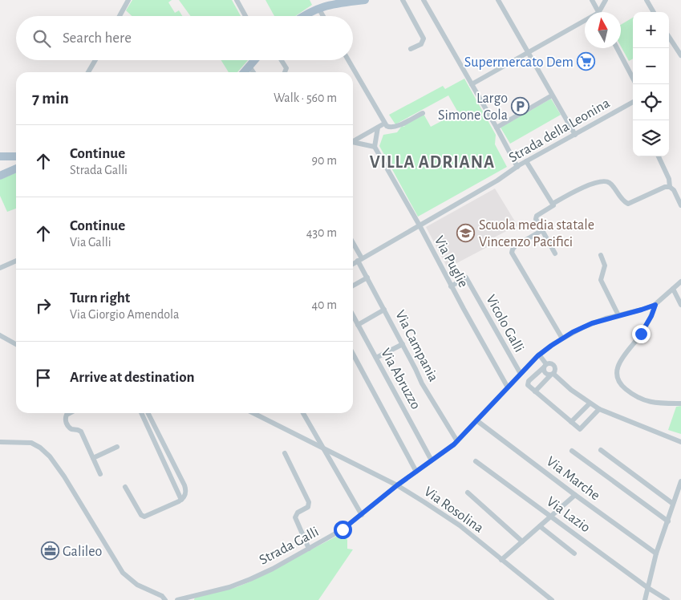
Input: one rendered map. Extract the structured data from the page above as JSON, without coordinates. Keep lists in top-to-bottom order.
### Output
{
  "streets": {
    "street": [
      "Strada della Leonina",
      "Via Puglie",
      "Vicolo Galli",
      "Via Campania",
      "Via Abruzzo",
      "Via Marche",
      "Via Rosolina",
      "Via Lazio",
      "Strada Galli"
    ]
  },
  "crossings": [
    ["Strada della Leonina", "Via Puglie"],
    ["Strada della Leonina", "Via Campania"],
    ["Via Puglie", "Vicolo Galli"],
    ["Via Puglie", "Strada Galli"],
    ["Vicolo Galli", "Strada Galli"],
    ["Via Campania", "Strada Galli"],
    ["Via Abruzzo", "Strada Galli"],
    ["Via Marche", "Strada Galli"],
    ["Via Rosolina", "Strada Galli"]
  ],
  "districts": ["VILLA ADRIANA"],
  "places": {
    "supermarket": ["Supermercato Dem"],
    "parking": ["Largo Simone Cola"],
    "school or university": ["Scuola media statale Vincenzo Pacifici"],
    "office": ["Galileo"]
  },
  "north": "top",
  "page": {
    "map_buttons": ["+", "−"],
    "search": "Search here",
    "heading": ["7 min", "Walk · 560 m"],
    "list": [
      ["Continue", "Strada Galli", "90 m"],
      ["Continue", "Via Galli", "430 m"],
      ["Turn right", "Via Giorgio Amendola", "40 m"],
      "Arrive at destination"
    ]
  }
}
